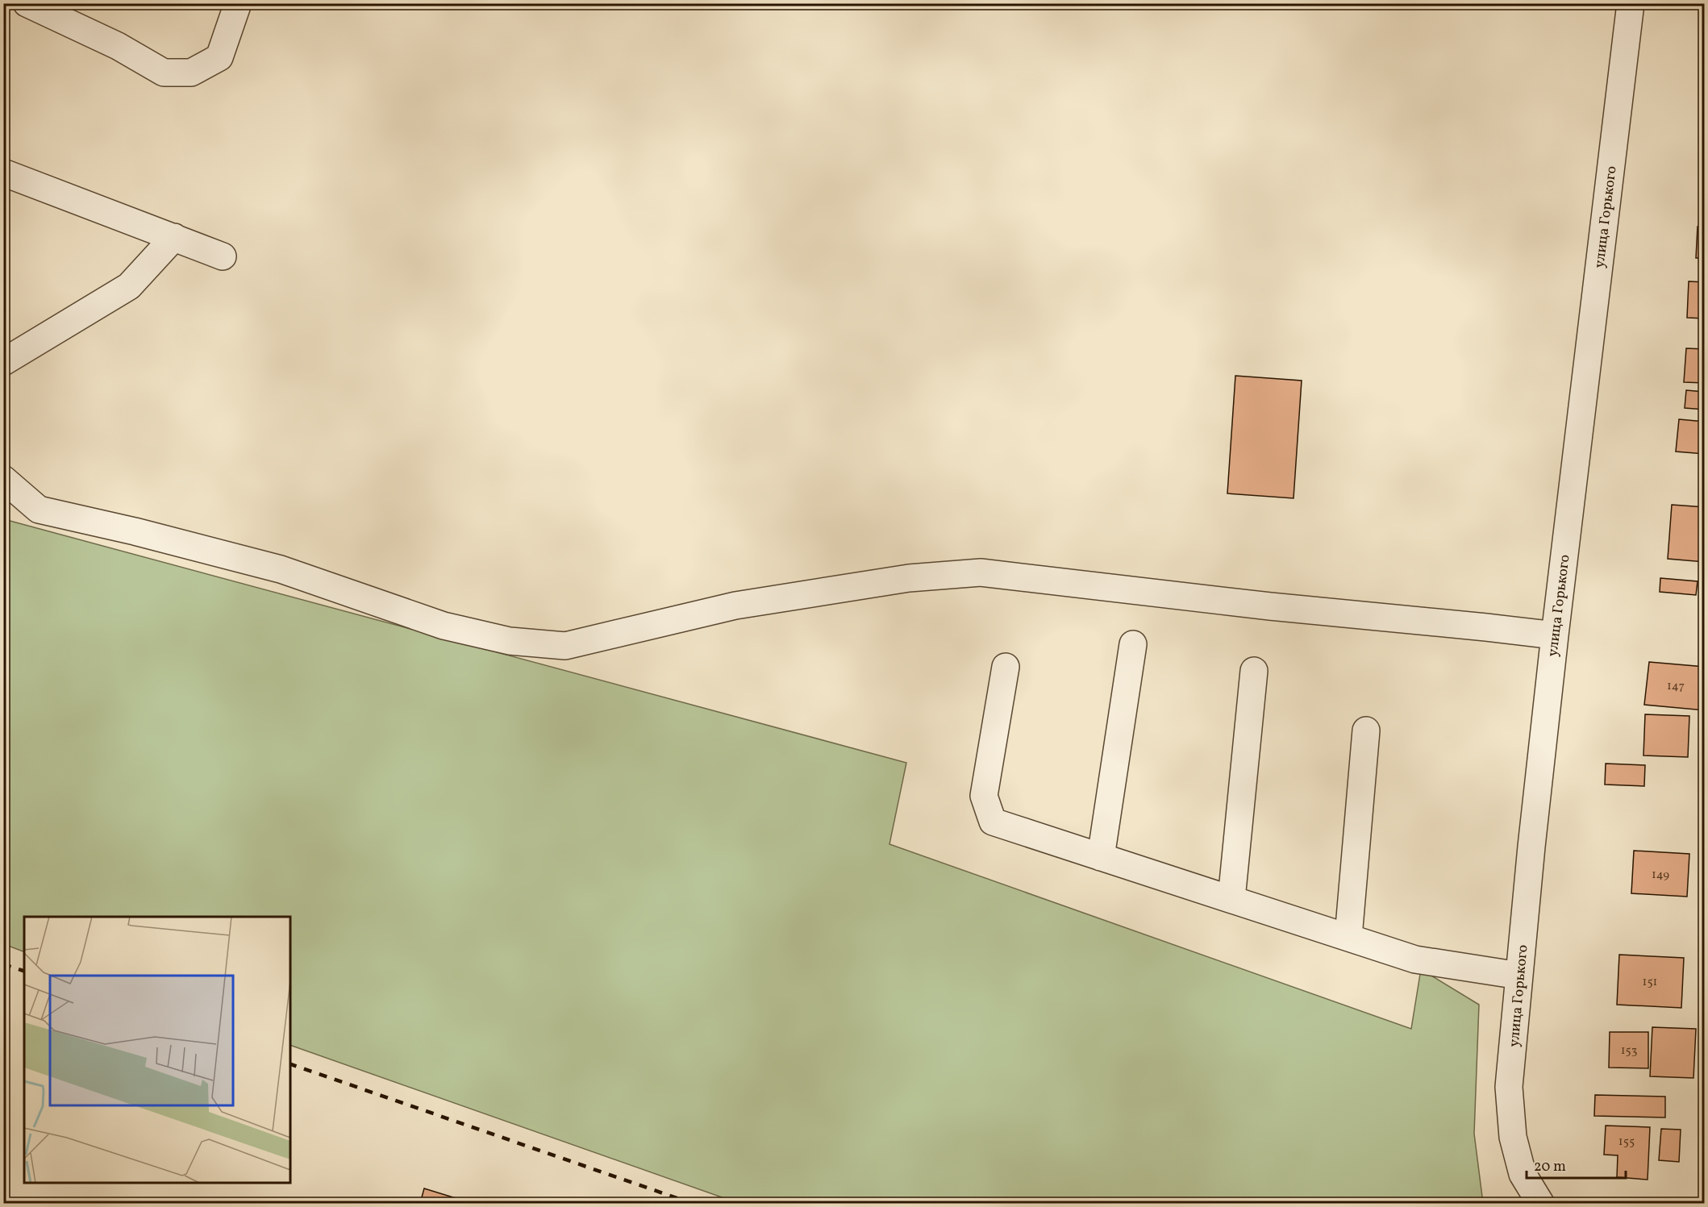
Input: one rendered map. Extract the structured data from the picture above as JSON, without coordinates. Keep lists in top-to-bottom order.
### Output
{
  "streets": {
    "street": ["улица Горького"]
  },
  "house_numbers": [
    "147",
    "149",
    "151",
    "153",
    "155"
  ],
  "scale_bar": "20 m"
}
